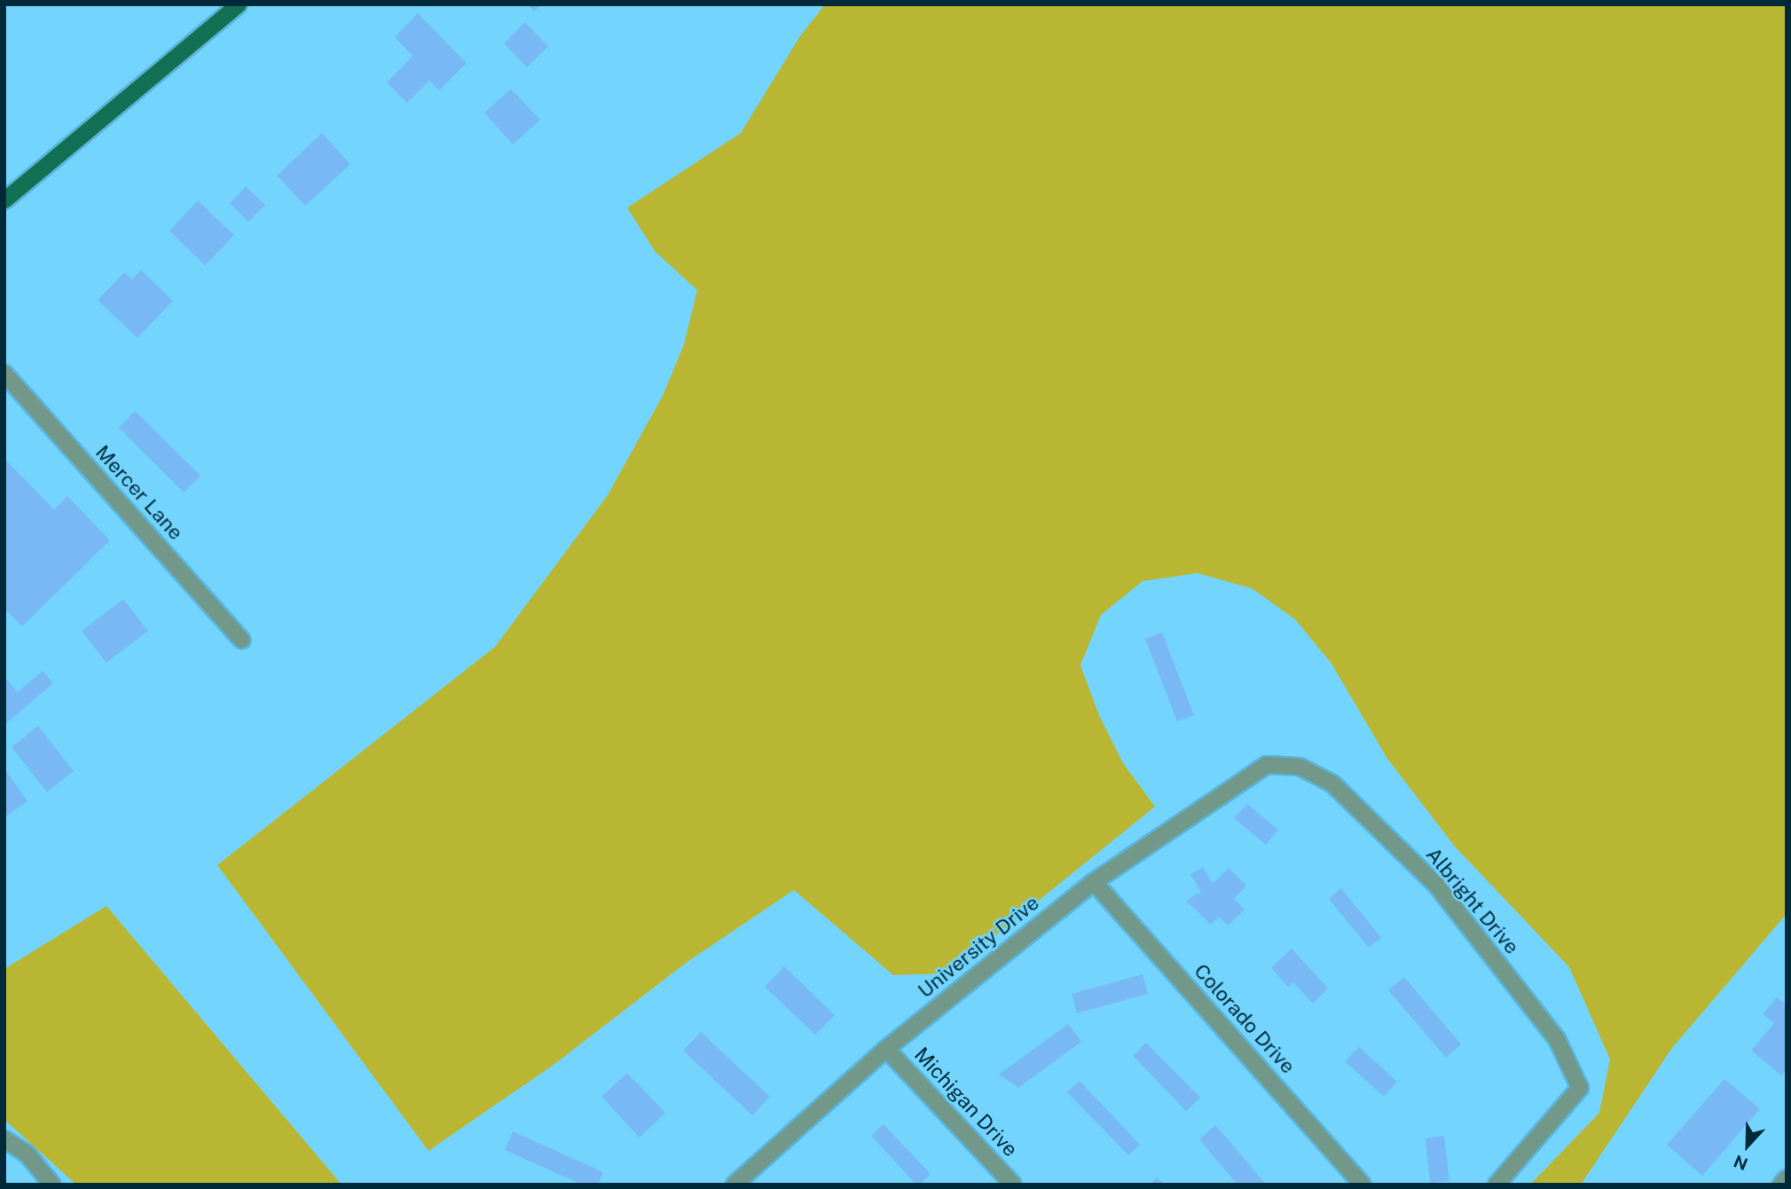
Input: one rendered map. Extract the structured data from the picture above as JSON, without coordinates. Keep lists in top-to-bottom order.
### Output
{
  "streets": {
    "street": [
      "Mercer Lane",
      "Albright Drive",
      "University Drive",
      "Colorado Drive",
      "Michigan Drive"
    ]
  },
  "crossings": [
    ["Albright Drive", "University Drive"],
    ["University Drive", "Colorado Drive"],
    ["University Drive", "Michigan Drive"]
  ],
  "north": "bottom"
}
